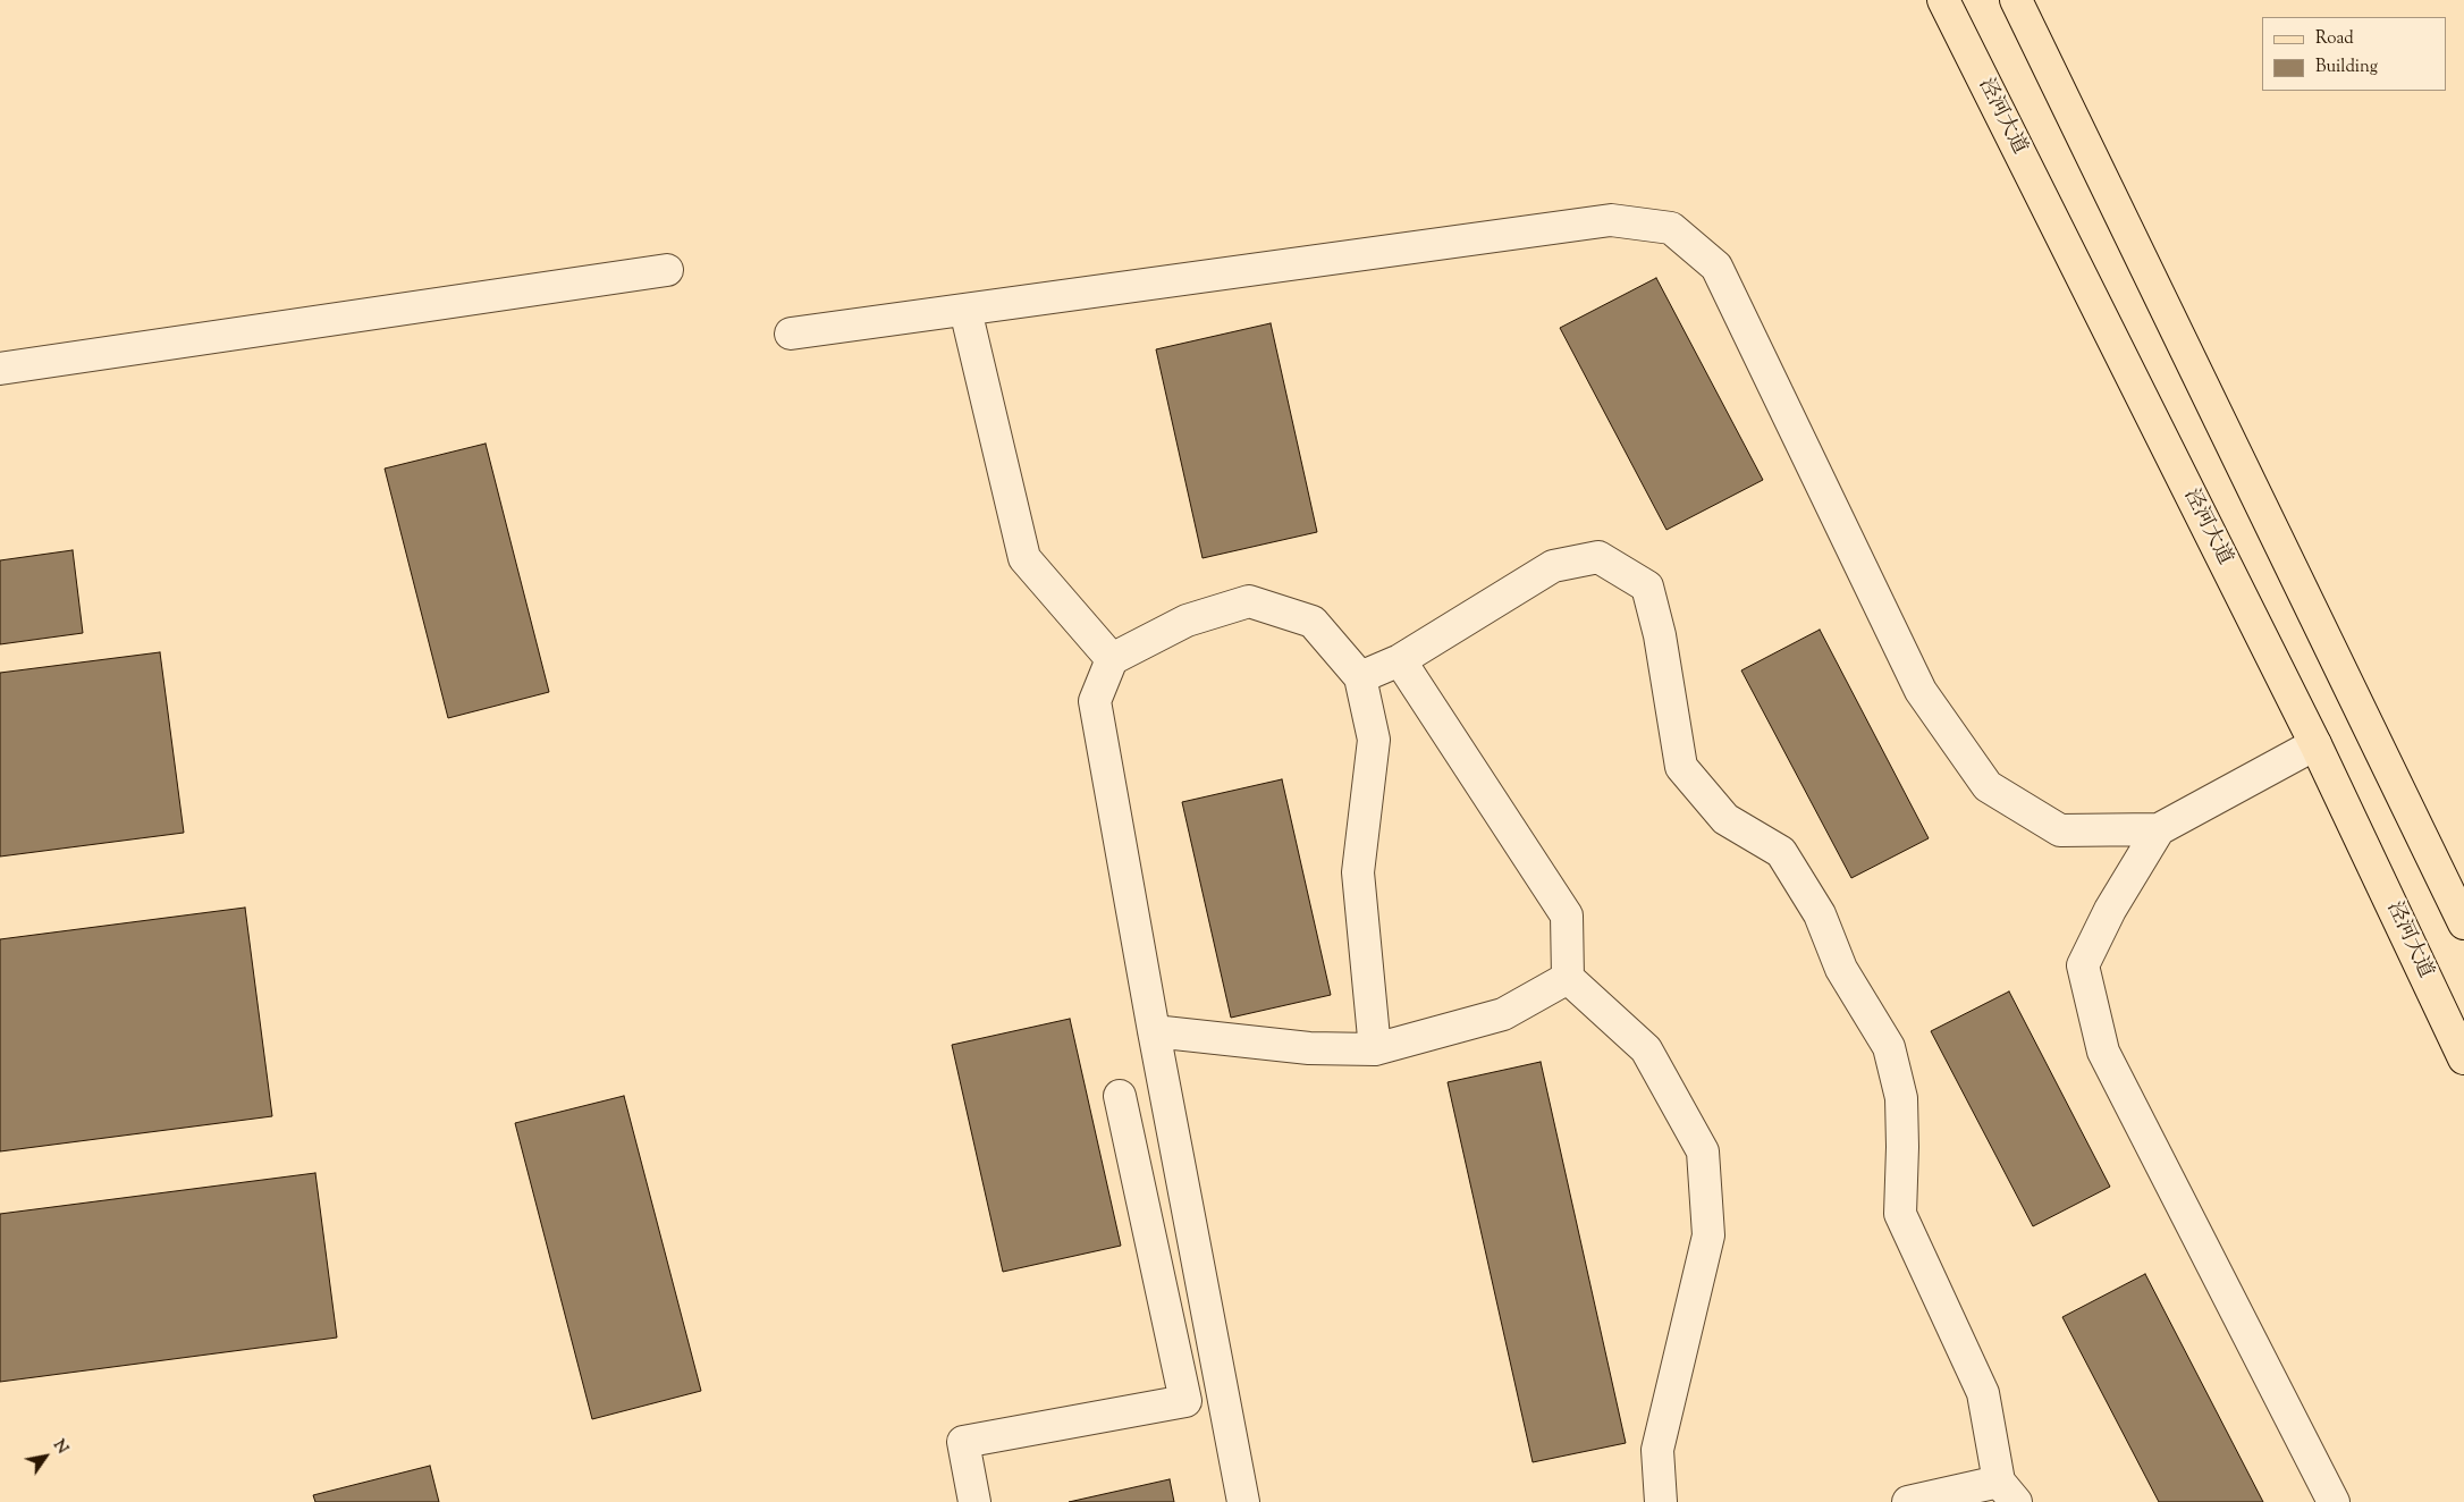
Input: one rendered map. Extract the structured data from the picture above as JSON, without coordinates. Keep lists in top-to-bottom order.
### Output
{
  "streets": {
    "main road": ["泾河大道"]
  },
  "legend": ["Road", "Building"],
  "north": "top right"
}
